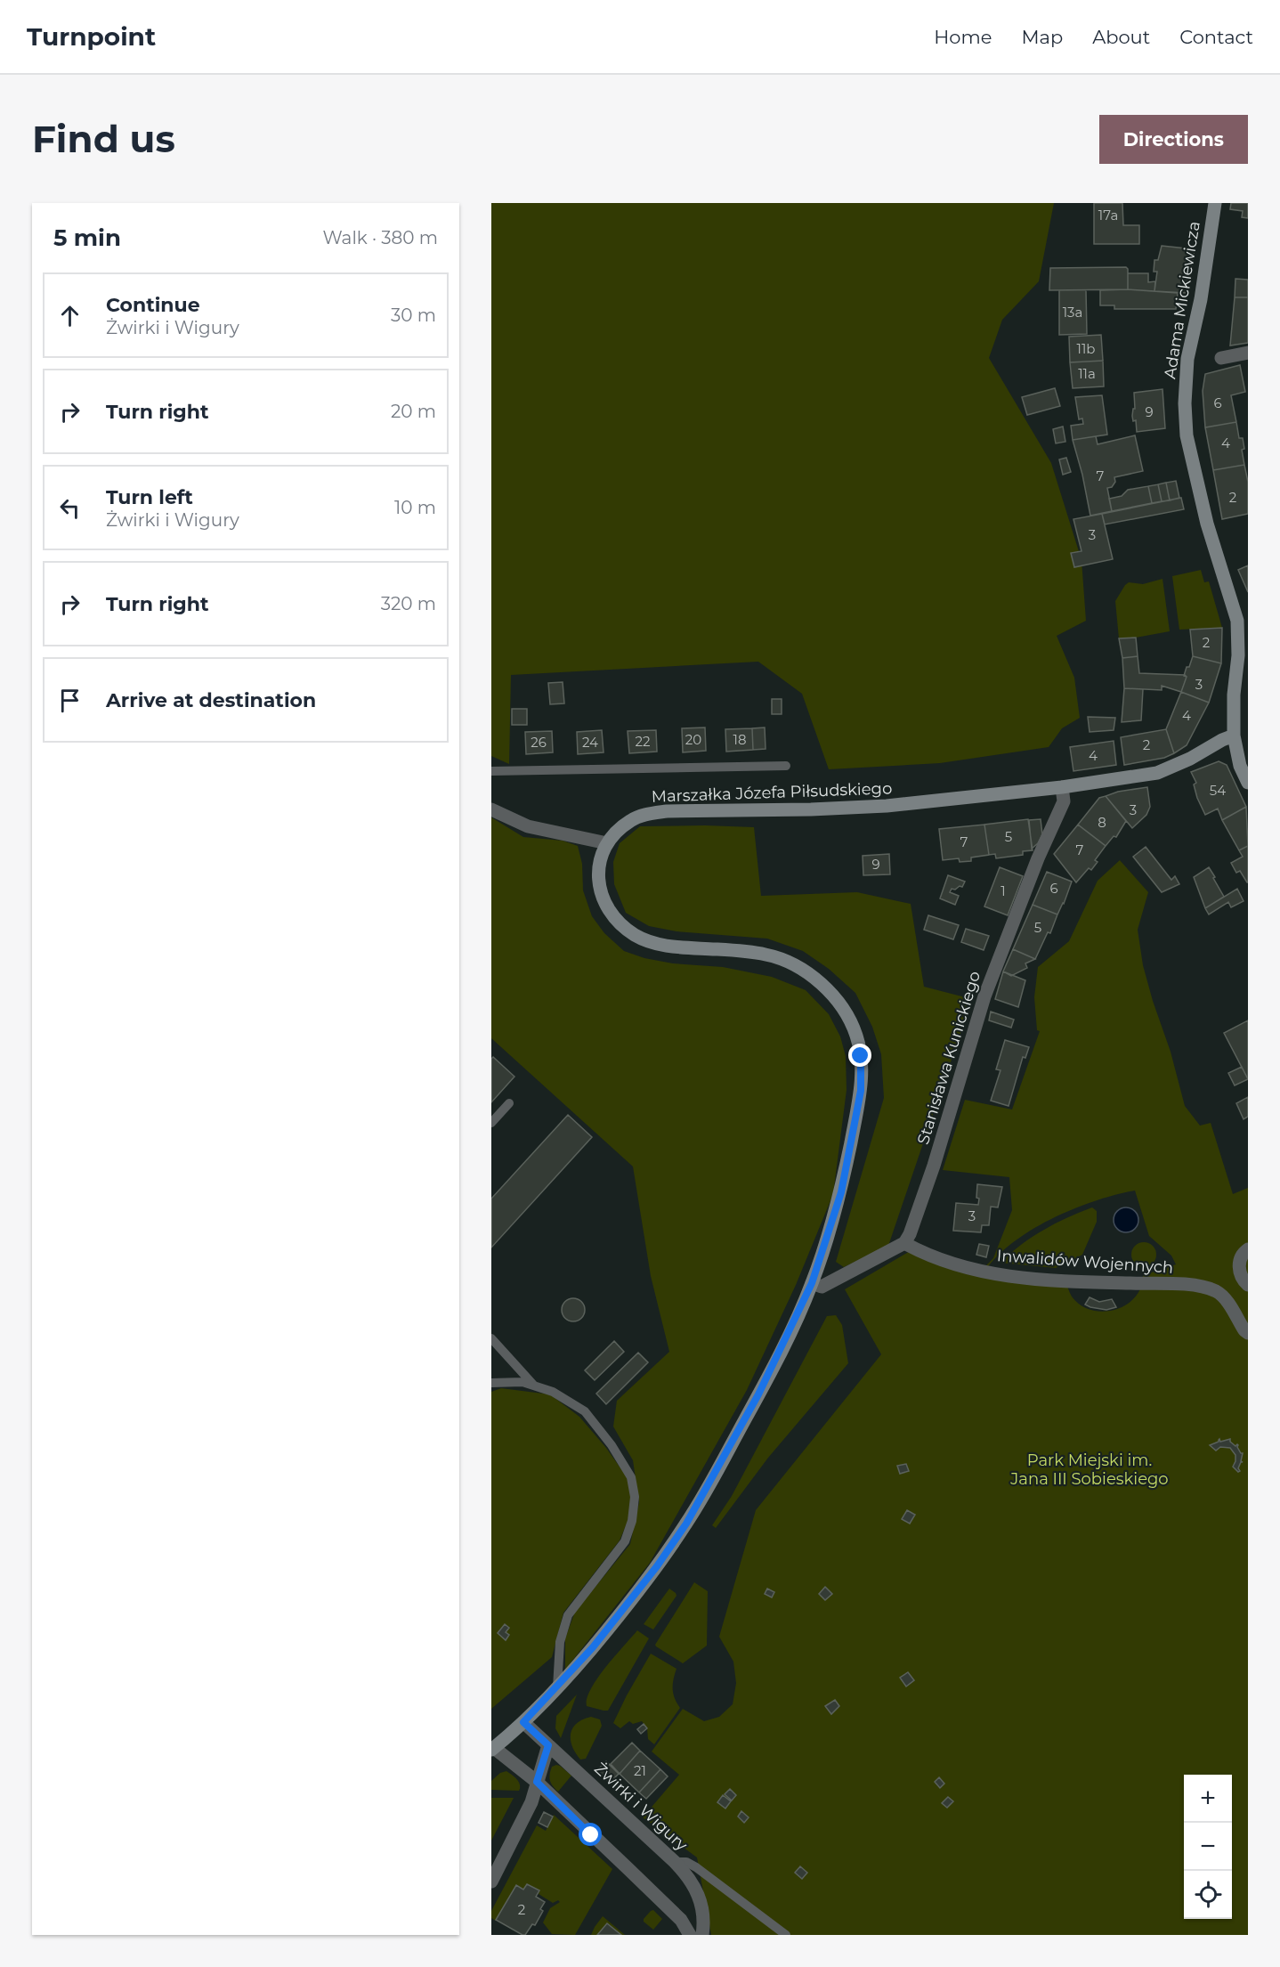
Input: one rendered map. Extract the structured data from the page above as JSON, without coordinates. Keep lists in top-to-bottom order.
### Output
{
  "streets": {
    "street": [
      "Adama Mickiewicza",
      "Marszałka Józefa Piłsudskiego",
      "Stanisława Kunickiego",
      "Inwalidów Wojennych",
      "Żwirki i Wigury"
    ]
  },
  "crossings": [
    ["Adama Mickiewicza", "Marszałka Józefa Piłsudskiego"],
    ["Marszałka Józefa Piłsudskiego", "Stanisława Kunickiego"],
    ["Marszałka Józefa Piłsudskiego", "Żwirki i Wigury"],
    ["Stanisława Kunickiego", "Inwalidów Wojennych"]
  ],
  "parks": ["Park Miejski im. Jana III Sobieskiego"],
  "house_numbers": [
    "17a",
    "13a",
    "11b",
    "11a",
    "6",
    "9",
    "4",
    "7",
    "2",
    "3",
    "2",
    "3",
    "4",
    "20",
    "18",
    "22",
    "26",
    "24",
    "2",
    "4",
    "54",
    "3",
    "8",
    "5",
    "7",
    "7",
    "9",
    "6",
    "1",
    "5",
    "3",
    "21",
    "2"
  ],
  "page": {
    "header": "Turnpoint",
    "nav": [
      "Home",
      "Map",
      "About",
      "Contact"
    ],
    "buttons": "Directions",
    "title": "Find us",
    "heading": ["5 min", "Walk · 380 m"],
    "list": [
      ["Continue", "Żwirki i Wigury", "30 m"],
      ["Turn right", "20 m"],
      ["Turn left", "Żwirki i Wigury", "10 m"],
      ["Turn right", "320 m"],
      "Arrive at destination"
    ],
    "map_buttons": ["+", "−"]
  }
}
